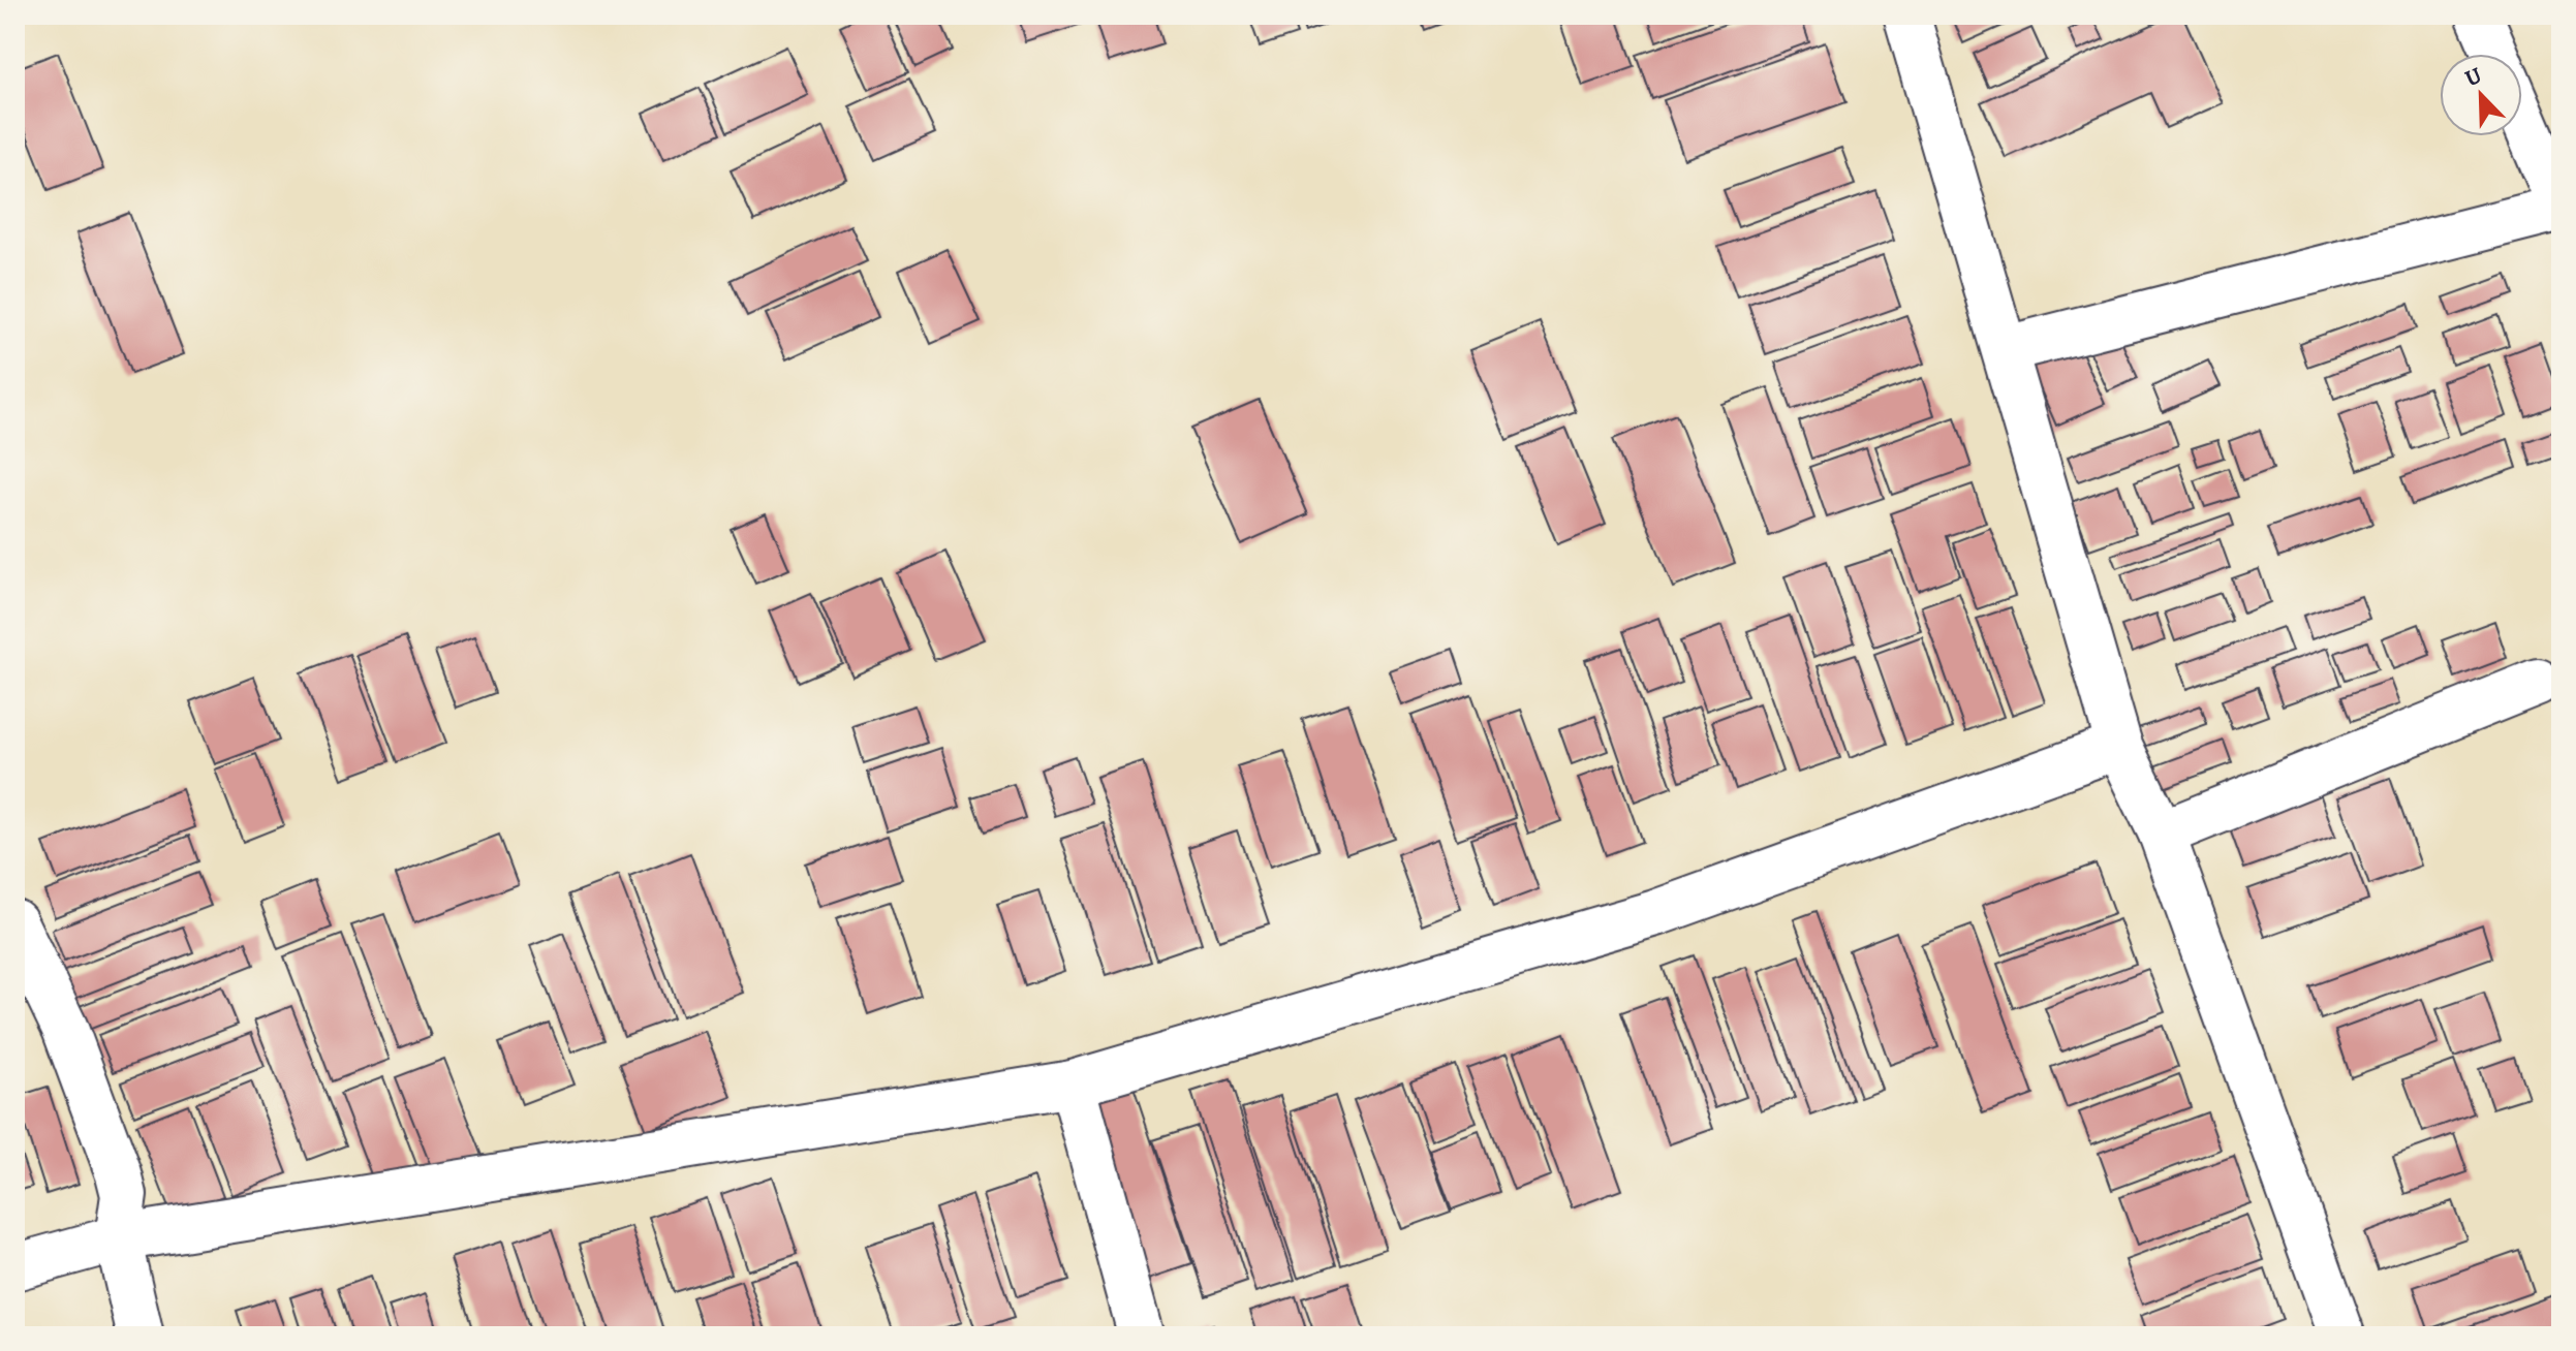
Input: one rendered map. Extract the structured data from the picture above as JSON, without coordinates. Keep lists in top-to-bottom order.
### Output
{
  "north": "top left"
}
